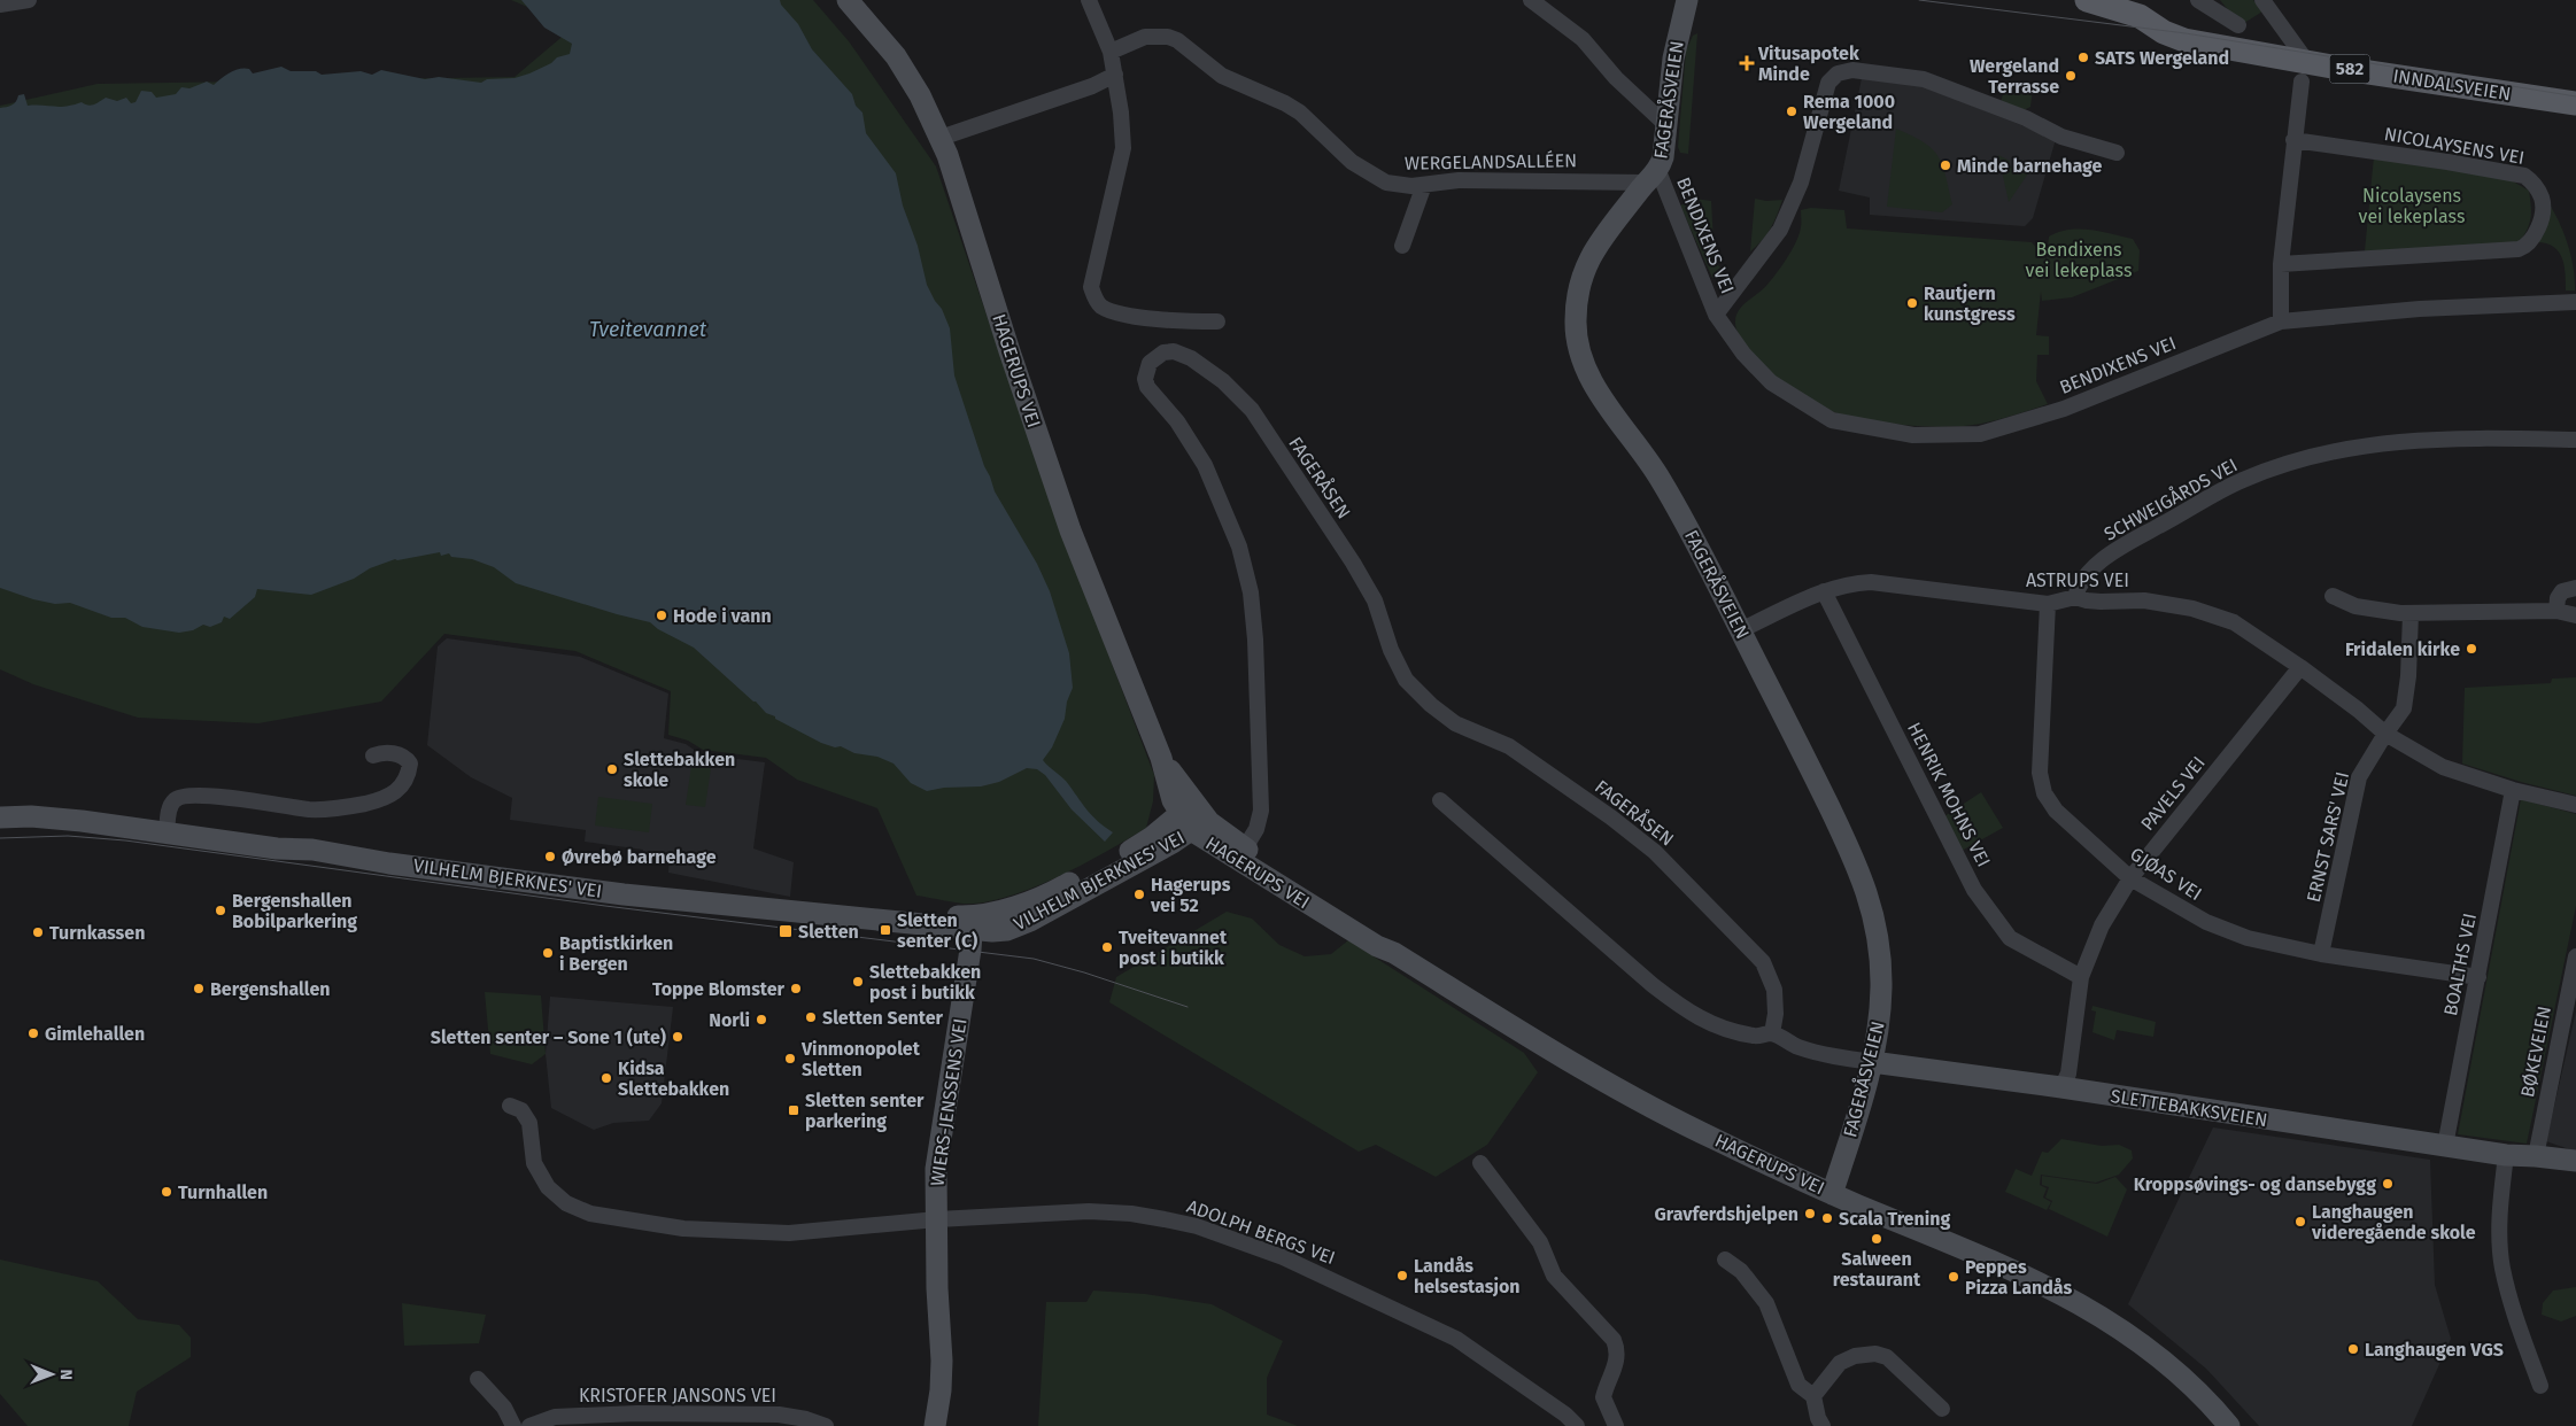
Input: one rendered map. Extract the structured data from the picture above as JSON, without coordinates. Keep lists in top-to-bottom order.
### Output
{
  "streets": {
    "main road": [
      "582",
      "INNDALSVEIEN",
      "FAGERÅSVEIEN",
      "HAGERUPS VEI",
      "VILHELM BJERKNES' VEI",
      "WIERS-JENSSENS VEI",
      "SLETTEBAKKSVEIEN"
    ],
    "street": [
      "NICOLAYSENS VEI",
      "WERGELANDSALLÉEN",
      "BENDIXENS VEI",
      "FAGERÅSEN",
      "SCHWEIGÅRDS VEI",
      "ASTRUPS VEI",
      "PAVELS VEI",
      "HENRIK MOHNS VEI",
      "ERNST SARS' VEI",
      "GJØAS VEI",
      "BOALTHS VEI",
      "BØKEVEIEN",
      "ADOLPH BERGS VEI",
      "KRISTOFER JANSONS VEI"
    ]
  },
  "crossings": [
    ["FAGERÅSVEIEN", "WERGELANDSALLÉEN"],
    ["FAGERÅSVEIEN", "BENDIXENS VEI"],
    ["FAGERÅSVEIEN", "HAGERUPS VEI"],
    ["FAGERÅSVEIEN", "ASTRUPS VEI"],
    ["FAGERÅSVEIEN", "SLETTEBAKKSVEIEN"],
    ["WERGELANDSALLÉEN", "BENDIXENS VEI"],
    ["HAGERUPS VEI", "FAGERÅSEN"],
    ["HAGERUPS VEI", "VILHELM BJERKNES' VEI"],
    ["SCHWEIGÅRDS VEI", "ASTRUPS VEI"],
    ["ASTRUPS VEI", "PAVELS VEI"],
    ["ASTRUPS VEI", "HENRIK MOHNS VEI"],
    ["ASTRUPS VEI", "ERNST SARS' VEI"],
    ["ASTRUPS VEI", "GJØAS VEI"],
    ["ASTRUPS VEI", "BOALTHS VEI"],
    ["PAVELS VEI", "HENRIK MOHNS VEI"],
    ["PAVELS VEI", "GJØAS VEI"],
    ["PAVELS VEI", "SLETTEBAKKSVEIEN"],
    ["ERNST SARS' VEI", "GJØAS VEI"],
    ["GJØAS VEI", "BOALTHS VEI"],
    ["VILHELM BJERKNES' VEI", "WIERS-JENSSENS VEI"],
    ["BOALTHS VEI", "SLETTEBAKKSVEIEN"],
    ["BØKEVEIEN", "SLETTEBAKKSVEIEN"],
    ["WIERS-JENSSENS VEI", "ADOLPH BERGS VEI"]
  ],
  "water": ["Tveitevannet"],
  "parks": ["Nicolaysens vei lekeplass", "Bendixens vei lekeplass"],
  "places": {
    "other": [
      "SATS Wergeland",
      "Wergeland Terrasse",
      "Rema 1000 Wergeland",
      "Minde barnehage",
      "Rautjern kunstgress",
      "Hode i vann",
      "Fridalen kirke",
      "Slettebakken skole",
      "Øvrebø barnehage",
      "Hagerups vei 52",
      "Bergenshallen Bobilparkering",
      "Turnkassen",
      "Tveitevannet post i butikk",
      "Baptistkirken i Bergen",
      "Slettebakken post i butikk",
      "Bergenshallen",
      "Toppe Blomster",
      "Sletten Senter",
      "Norli",
      "Gimlehallen",
      "Sletten senter – Sone 1 (ute)",
      "Vinmonopolet Sletten",
      "Kidsa Slettebakken",
      "Kroppsøvings- og dansebygg",
      "Turnhallen",
      "Gravferdshjelpen",
      "Scala Trening",
      "Langhaugen videregående skole",
      "Salween restaurant",
      "Landås helsestasjon",
      "Peppes Pizza Landås",
      "Langhaugen VGS"
    ],
    "health": ["Vitusapotek Minde"],
    "transit": ["Sletten senter (C)", "Sletten", "Sletten senter parkering"]
  },
  "north": "right"
}
